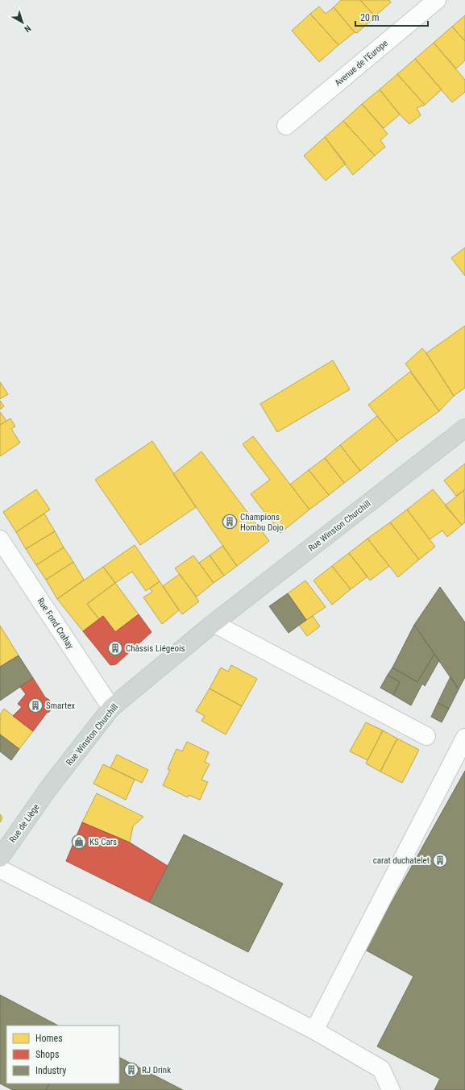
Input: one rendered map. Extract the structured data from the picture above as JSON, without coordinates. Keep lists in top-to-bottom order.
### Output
{
  "streets": {
    "main road": ["Rue Winston Churchill", "Rue de Liège"],
    "street": ["Avenue de l'Europe", "Rue Fond Crahay"]
  },
  "crossings": [
    ["Rue Winston Churchill", "Rue Fond Crahay"],
    ["Rue Winston Churchill", "Rue de Liège"]
  ],
  "places": {
    "building": [
      "Champions Hombu Dojo",
      "Châssis Liégeois",
      "Smartex",
      "carat duchatelet",
      "RJ Drink"
    ],
    "shop": ["KS Cars"]
  },
  "legend": ["Homes", "Shops", "Industry"],
  "scale_bar": "20 m",
  "north": "bottom right"
}
